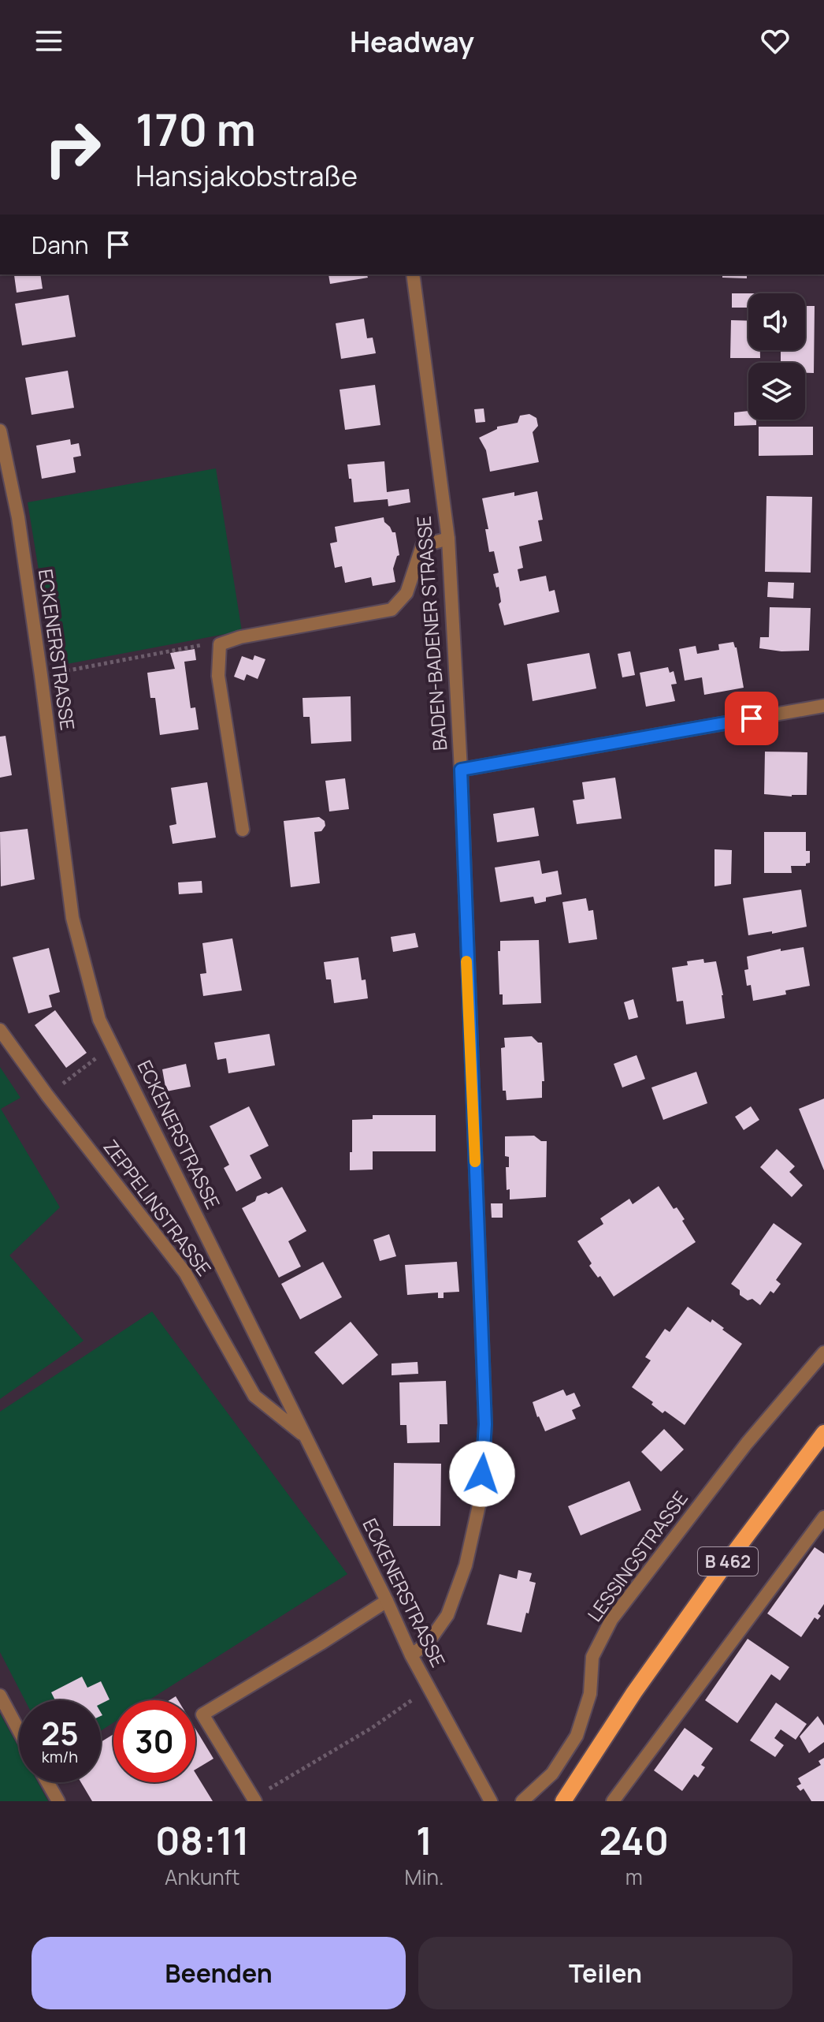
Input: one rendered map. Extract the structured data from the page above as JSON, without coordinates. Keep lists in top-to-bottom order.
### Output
{
  "streets": {
    "main road": ["B 462"],
    "street": [
      "BADEN-BADENER STRASSE",
      "ECKENERSTRASSE",
      "ZEPPELINSTRASSE",
      "LESSINGSTRASSE"
    ]
  },
  "crossings": [
    ["BADEN-BADENER STRASSE", "ECKENERSTRASSE"],
    ["ECKENERSTRASSE", "ZEPPELINSTRASSE"]
  ],
  "page": {
    "header": "Headway",
    "turn": ["170 m", "Hansjakobstraße"],
    "then": "Dann",
    "speed": "25 km/h",
    "limit": "30",
    "eta": [
      "08:11",
      "Ankunft",
      "1",
      "Min.",
      "240",
      "m"
    ],
    "buttons": ["Beenden", "Teilen"]
  }
}
